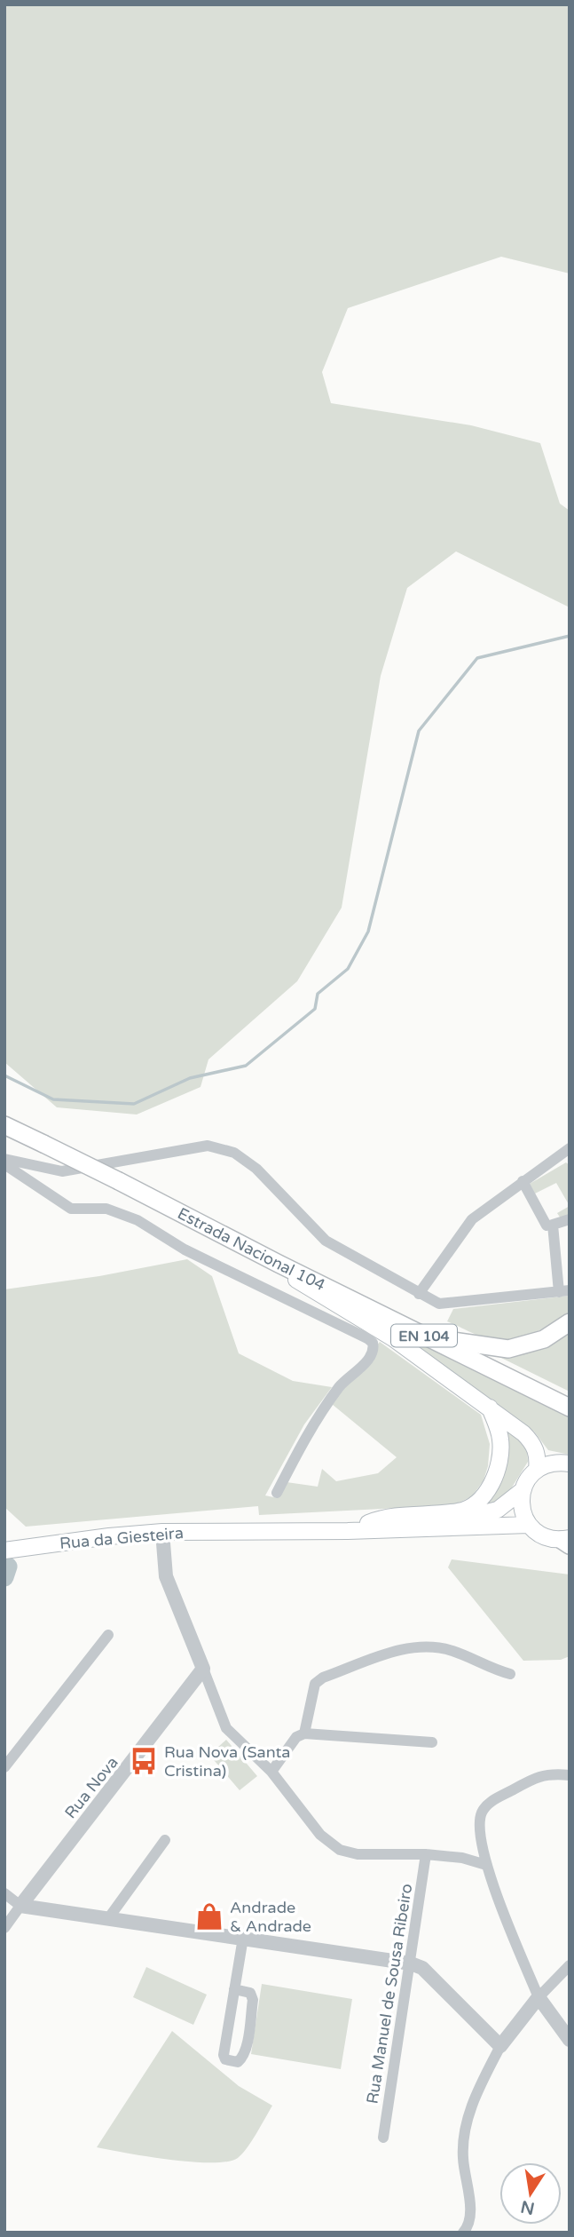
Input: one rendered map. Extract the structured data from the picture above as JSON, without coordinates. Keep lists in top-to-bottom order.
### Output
{
  "streets": {
    "main road": ["Estrada Nacional 104", "EN 104", "Rua da Giesteira"],
    "street": ["Rua Nova", "Rua Manuel de Sousa Ribeiro"]
  },
  "crossings": [
    ["Estrada Nacional 104", "EN 104"]
  ],
  "places": {
    "bus stop": ["Rua Nova (Santa Cristina)"],
    "shop": ["Andrade & Andrade"]
  },
  "north": "bottom"
}
